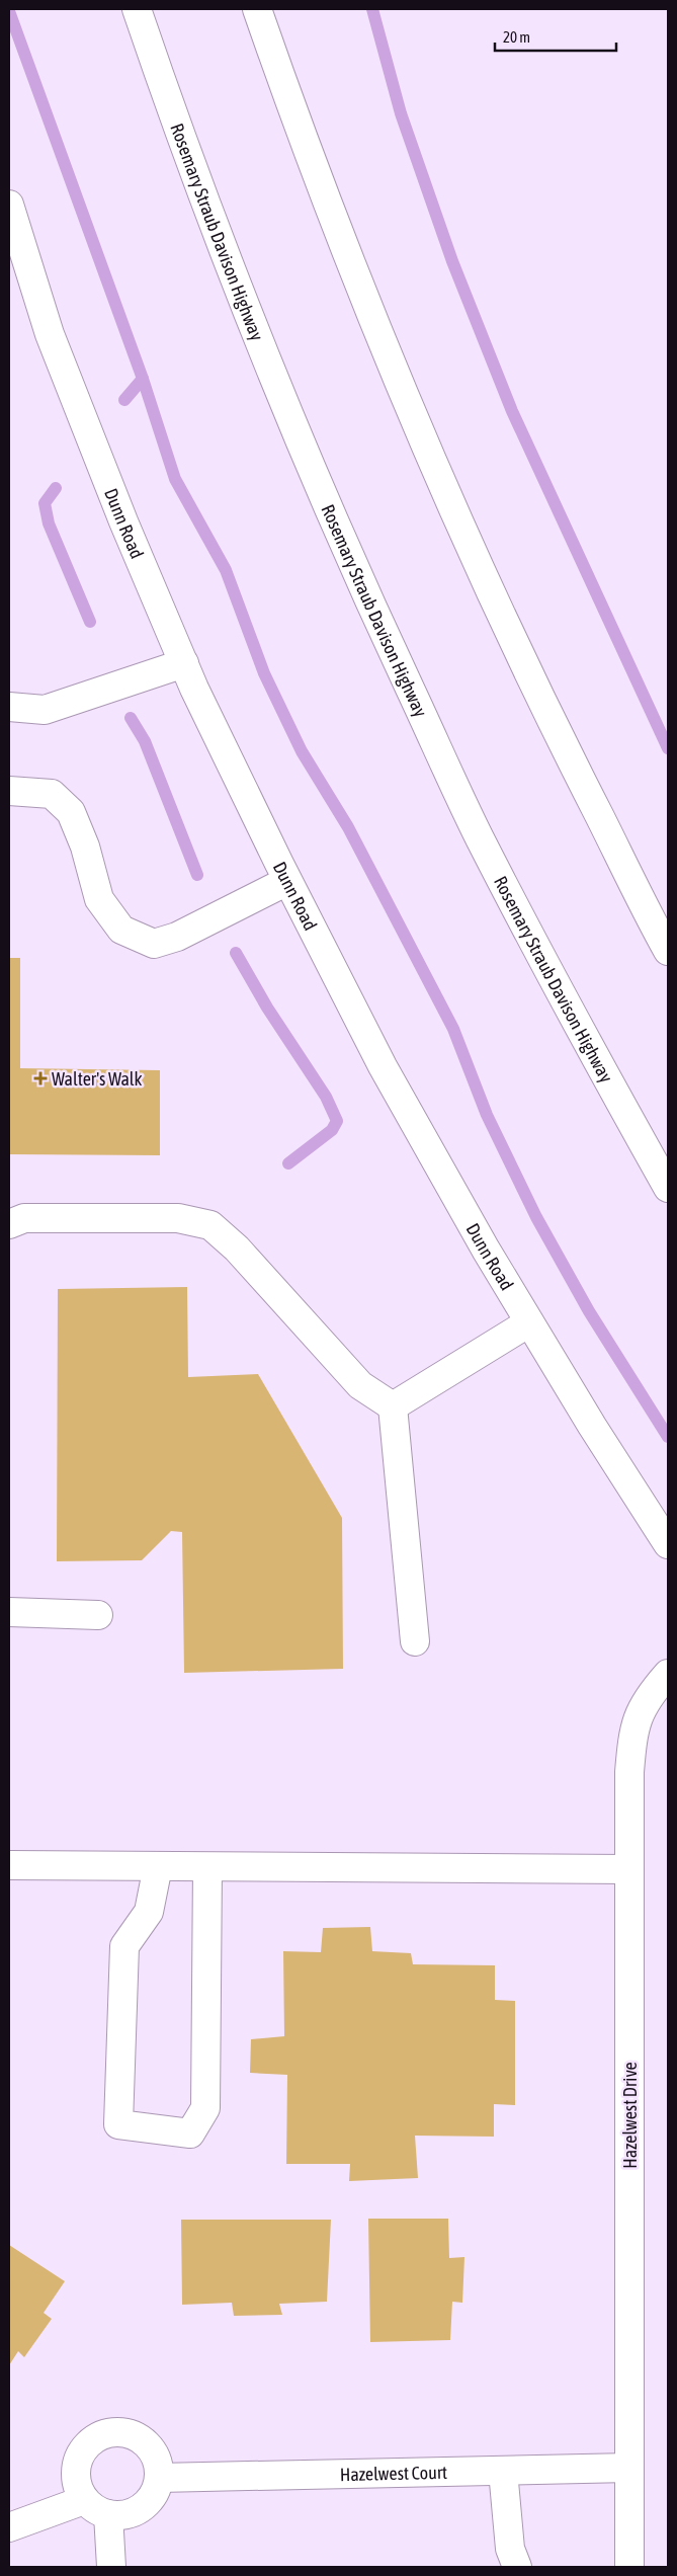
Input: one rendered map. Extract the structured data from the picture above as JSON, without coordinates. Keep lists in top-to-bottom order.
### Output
{
  "streets": {
    "main road": [
      "Rosemary Straub Davison Highway",
      "Dunn Road",
      "Hazelwest Drive",
      "Hazelwest Court"
    ]
  },
  "crossings": [
    ["Hazelwest Drive", "Hazelwest Court"]
  ],
  "places": {
    "health": ["Walter's Walk"]
  },
  "scale_bar": "20 m"
}
